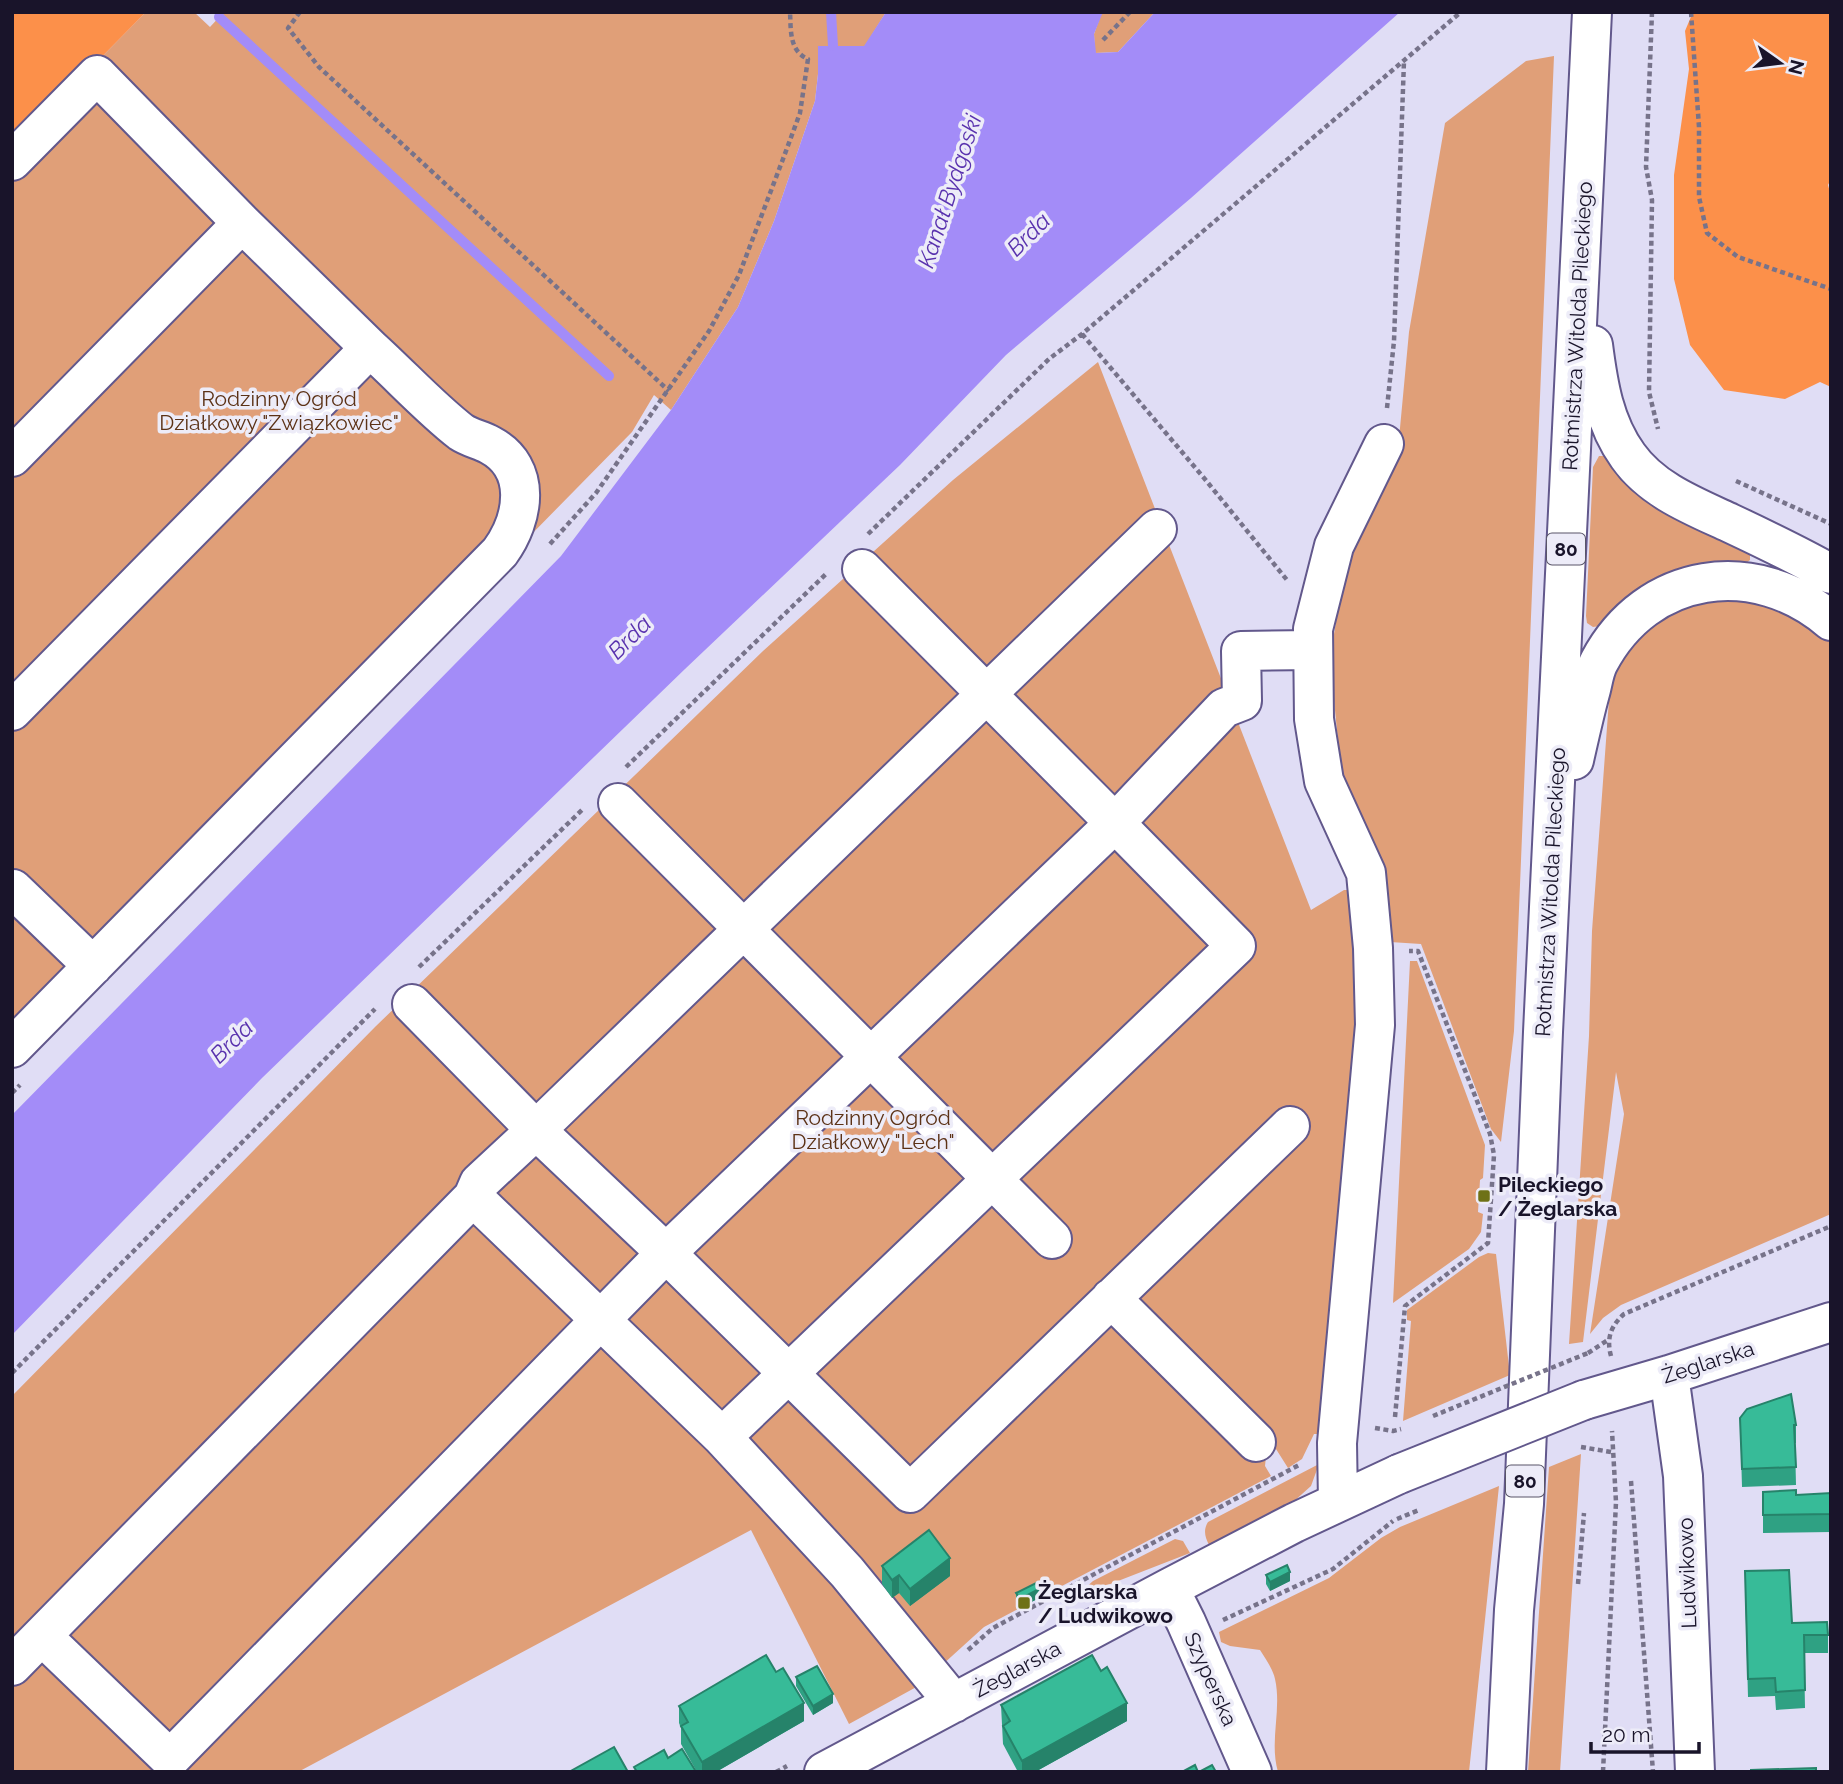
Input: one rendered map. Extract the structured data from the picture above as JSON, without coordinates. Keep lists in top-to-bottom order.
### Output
{
  "streets": {
    "main road": [
      "Rotmistrza Witolda Pileckiego",
      "80",
      "Żeglarska",
      "Ludwikowo",
      "Szyperska"
    ]
  },
  "crossings": [
    ["Żeglarska", "Ludwikowo"],
    ["Żeglarska", "Szyperska"]
  ],
  "water": ["Kanał Bydgoski", "Brda"],
  "parks": ["Rodzinny Ogród Działkowy \"Związkowiec\"", "Rodzinny Ogród Działkowy \"Lech\""],
  "places": {
    "transit": ["Pileckiego / Żeglarska", "Żeglarska / Ludwikowo"]
  },
  "scale_bar": "20 m",
  "north": "right"
}
